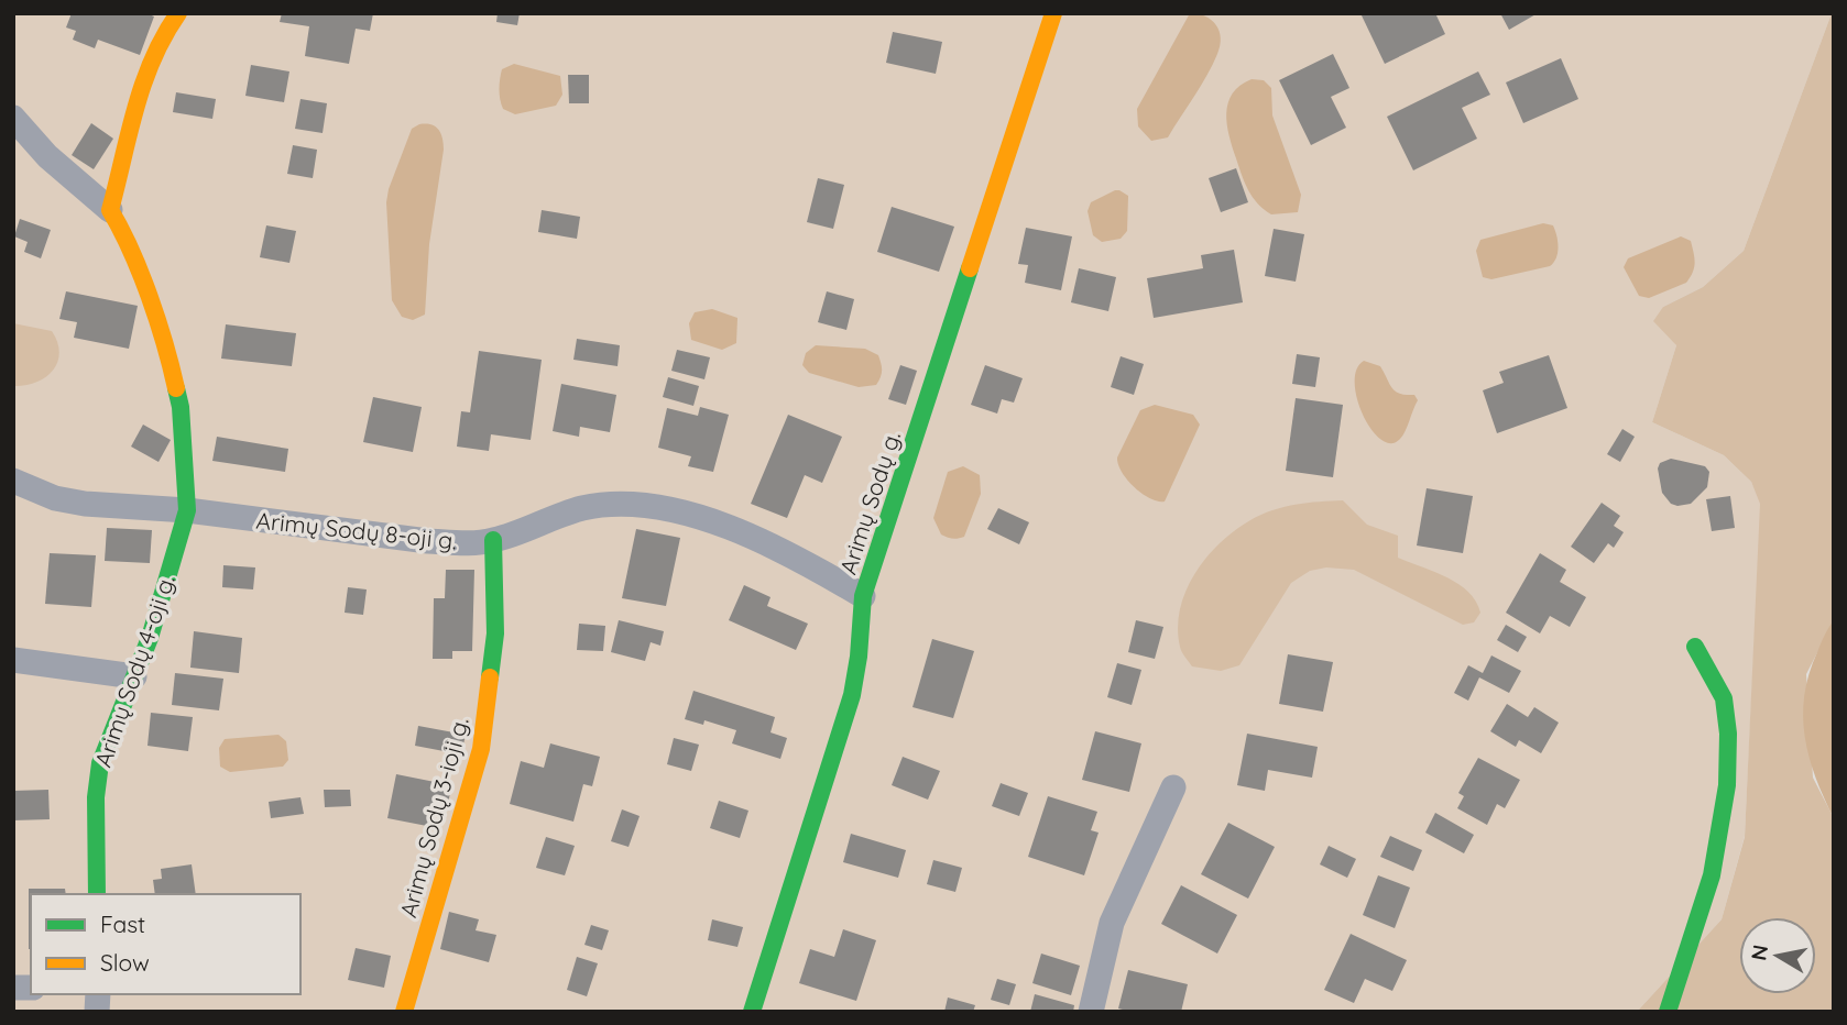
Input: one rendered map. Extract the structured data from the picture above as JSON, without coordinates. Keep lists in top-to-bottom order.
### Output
{
  "streets": {
    "street": [
      "Arimų Sodų g.",
      "Arimų Sodų 8-oji g.",
      "Arimų Sodų 4-oji g.",
      "Arimų Sodų 3-ioji g."
    ]
  },
  "crossings": [
    ["Arimų Sodų g.", "Arimų Sodų 8-oji g."],
    ["Arimų Sodų 8-oji g.", "Arimų Sodų 4-oji g."],
    ["Arimų Sodų 8-oji g.", "Arimų Sodų 3-ioji g."]
  ],
  "legend": ["Fast", "Slow"],
  "north": "left"
}
